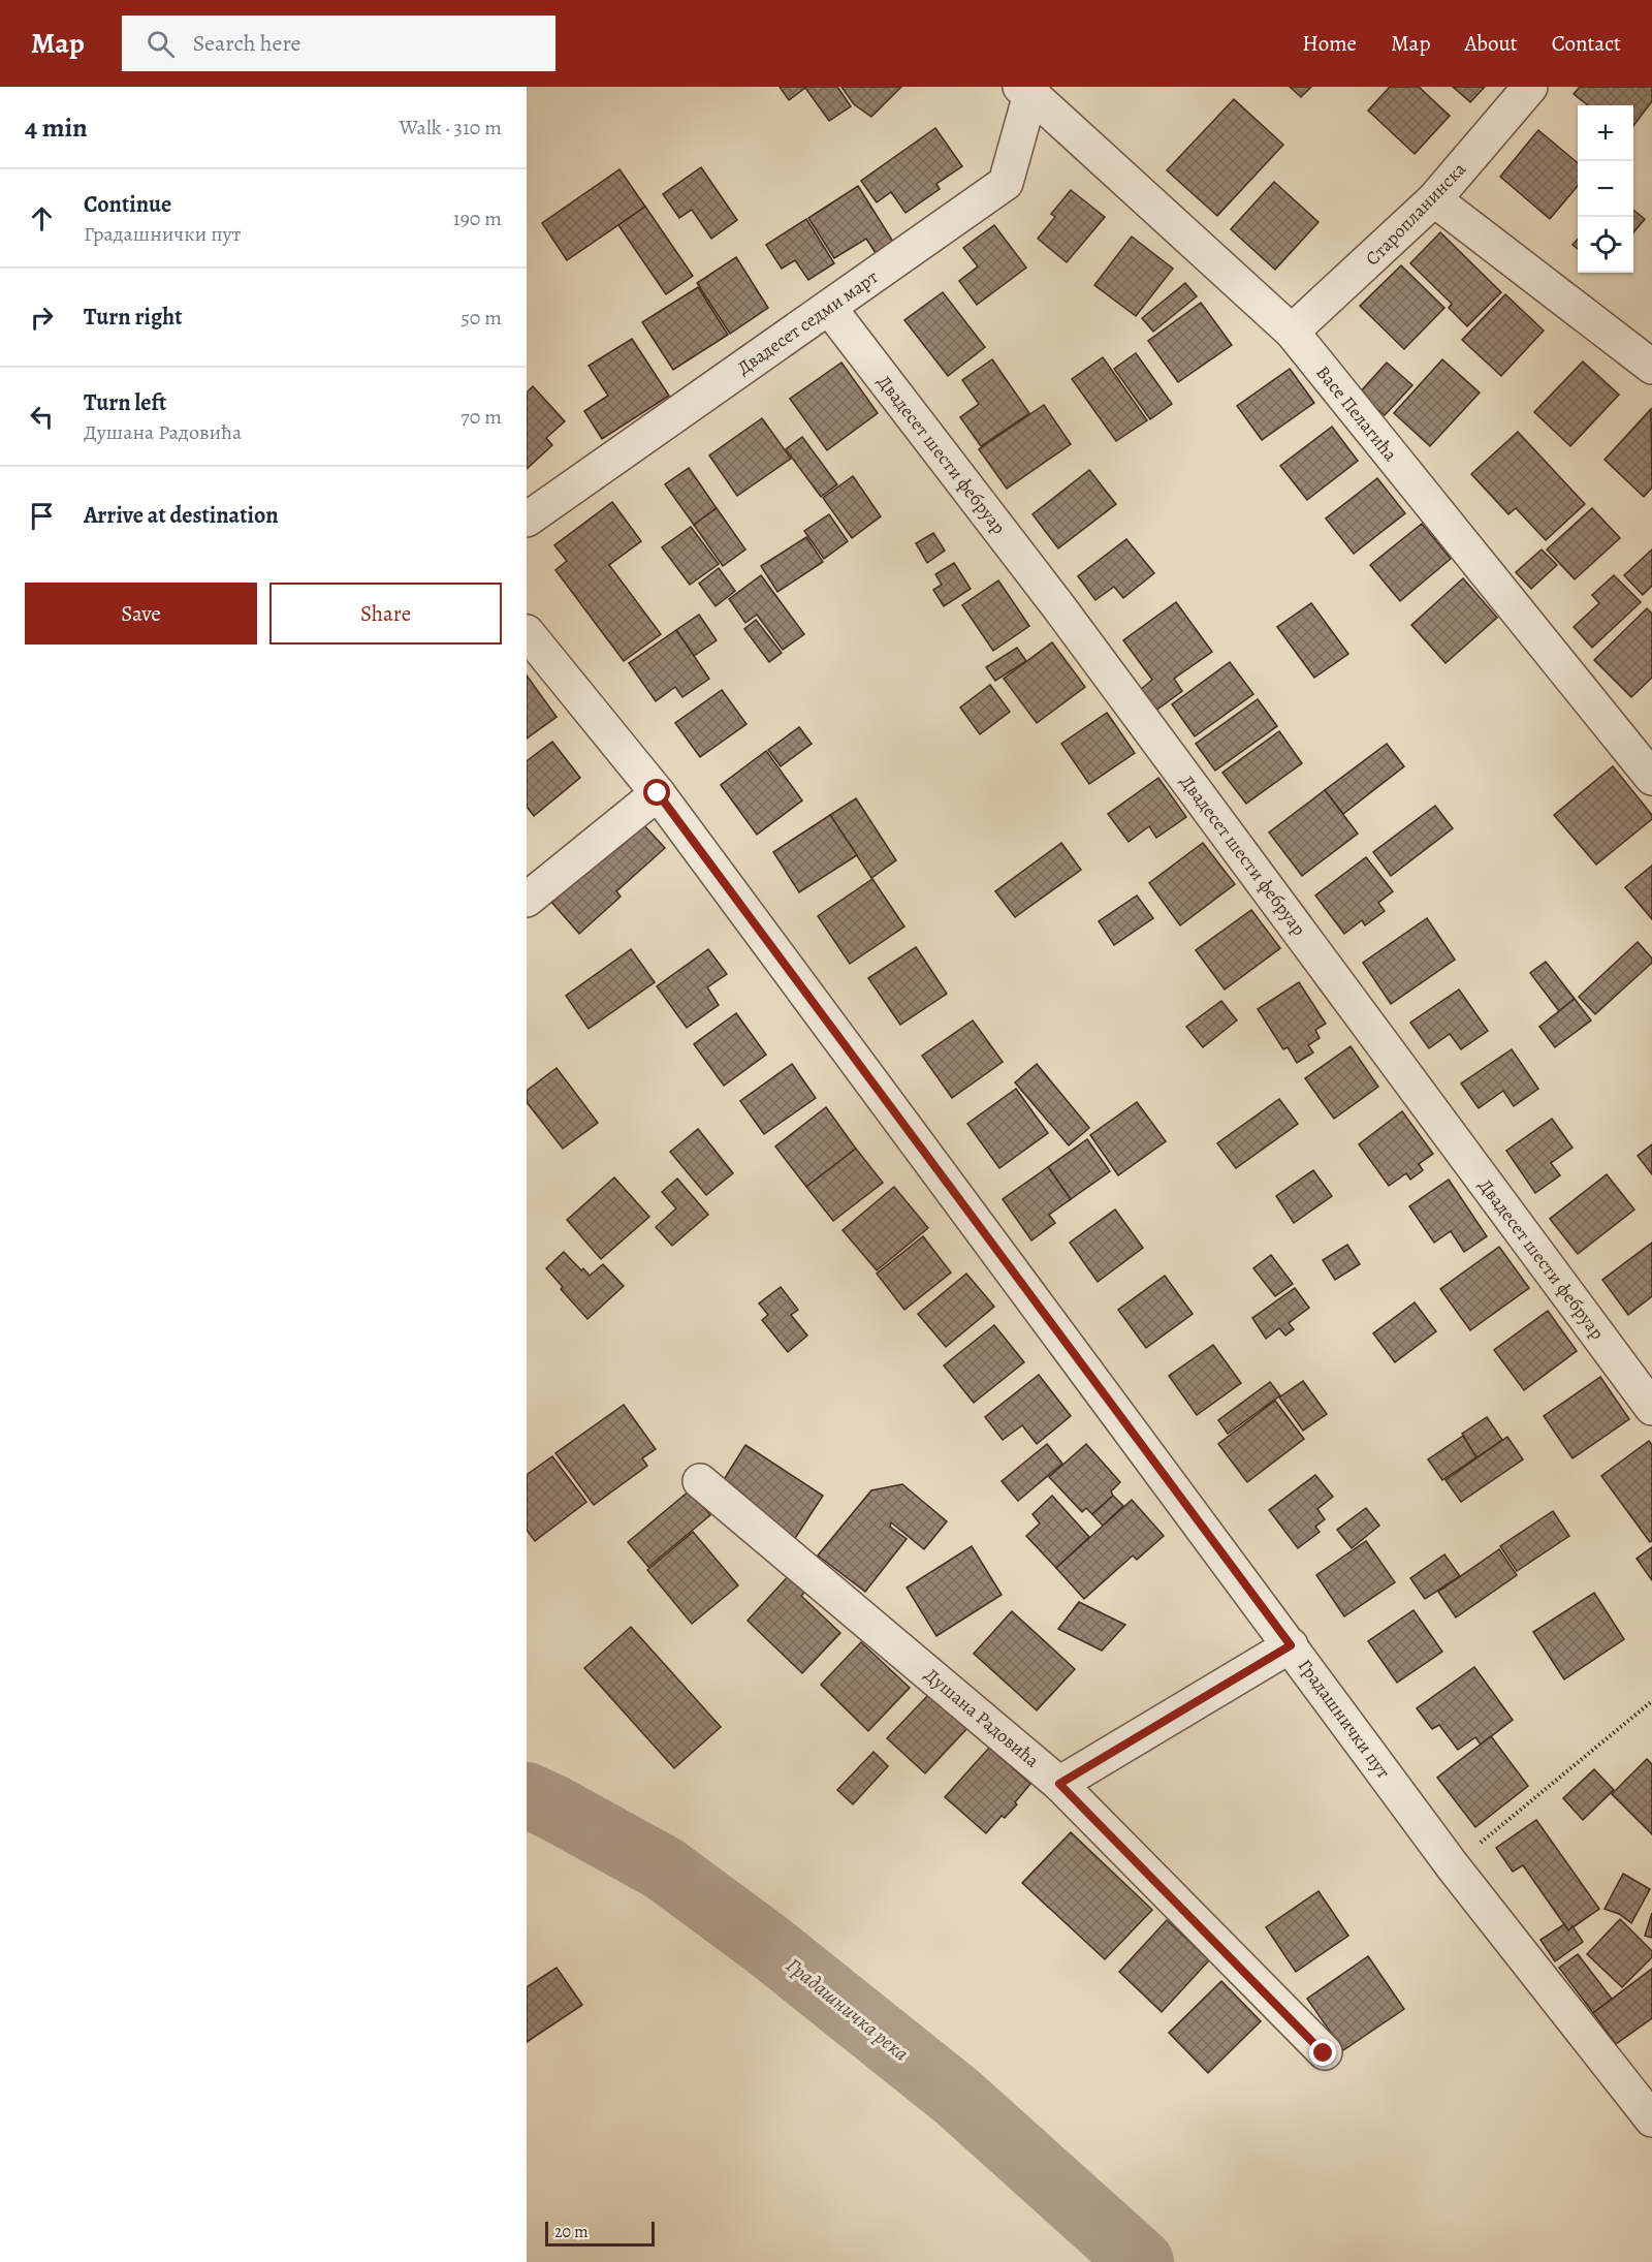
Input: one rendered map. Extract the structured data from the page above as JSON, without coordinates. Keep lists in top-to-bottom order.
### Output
{
  "streets": {
    "street": [
      "Старопланинска",
      "Двадесет седми март",
      "Васе Пелагића",
      "Двадесет шести фебруар",
      "Душана Радовића",
      "Градашнички пут"
    ]
  },
  "crossings": [
    ["Старопланинска", "Васе Пелагића"],
    ["Двадесет седми март", "Васе Пелагића"],
    ["Двадесет седми март", "Двадесет шести фебруар"]
  ],
  "water": ["Градашничка река"],
  "scale_bar": "20 m",
  "page": {
    "header": "Map",
    "search": "Search here",
    "nav": [
      "Home",
      "Map",
      "About",
      "Contact"
    ],
    "heading": ["4 min", "Walk · 310 m"],
    "map_buttons": ["+", "−"],
    "list": [
      ["Continue", "Градашнички пут", "190 m"],
      ["Turn right", "50 m"],
      ["Turn left", "Душана Радовића", "70 m"],
      "Arrive at destination"
    ],
    "buttons": ["Save", "Share"],
    "scale": "20 m"
  }
}
